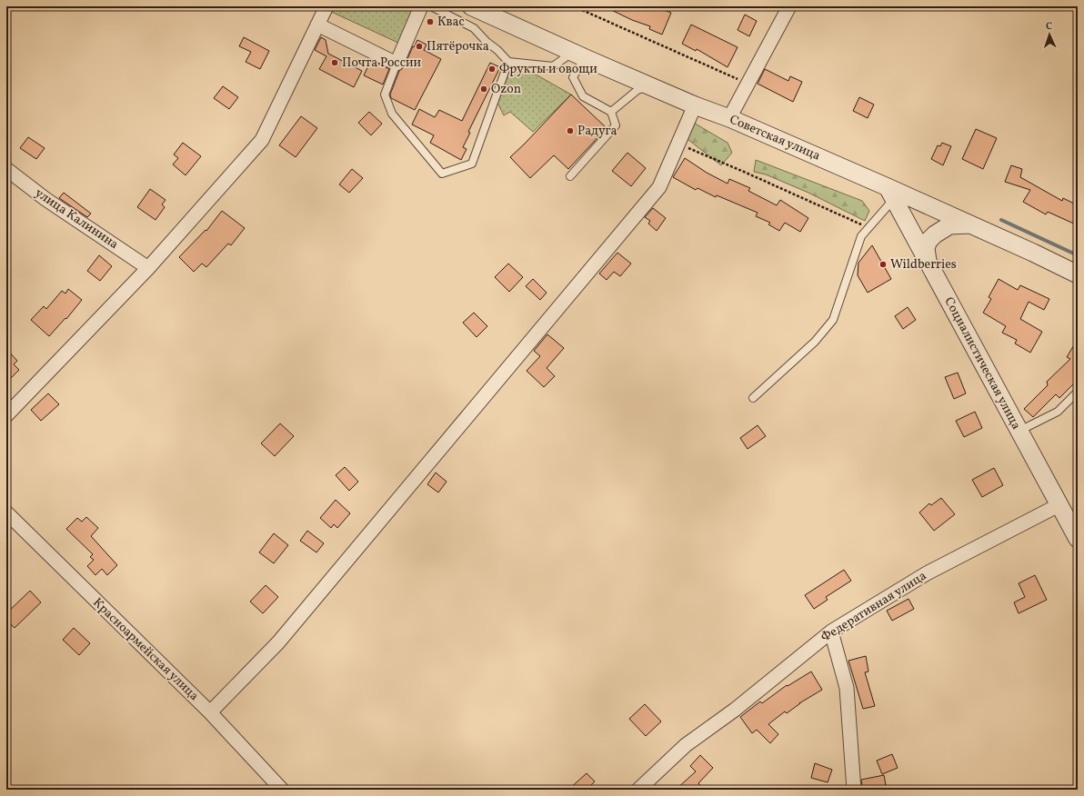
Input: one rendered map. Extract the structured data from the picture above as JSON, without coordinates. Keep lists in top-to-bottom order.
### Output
{
  "streets": {
    "street": [
      "Советская улица",
      "улица Калинина",
      "Социалистическая улица",
      "Федеративная улица",
      "Красноармейская улица"
    ]
  },
  "crossings": [
    ["Советская улица", "Социалистическая улица"],
    ["Социалистическая улица", "Федеративная улица"]
  ],
  "places": [
    "Квас",
    "Пятёрочка",
    "Почта России",
    "Фрукты и овощи",
    "Ozon",
    "Радуга",
    "Wildberries"
  ],
  "north": "top"
}
